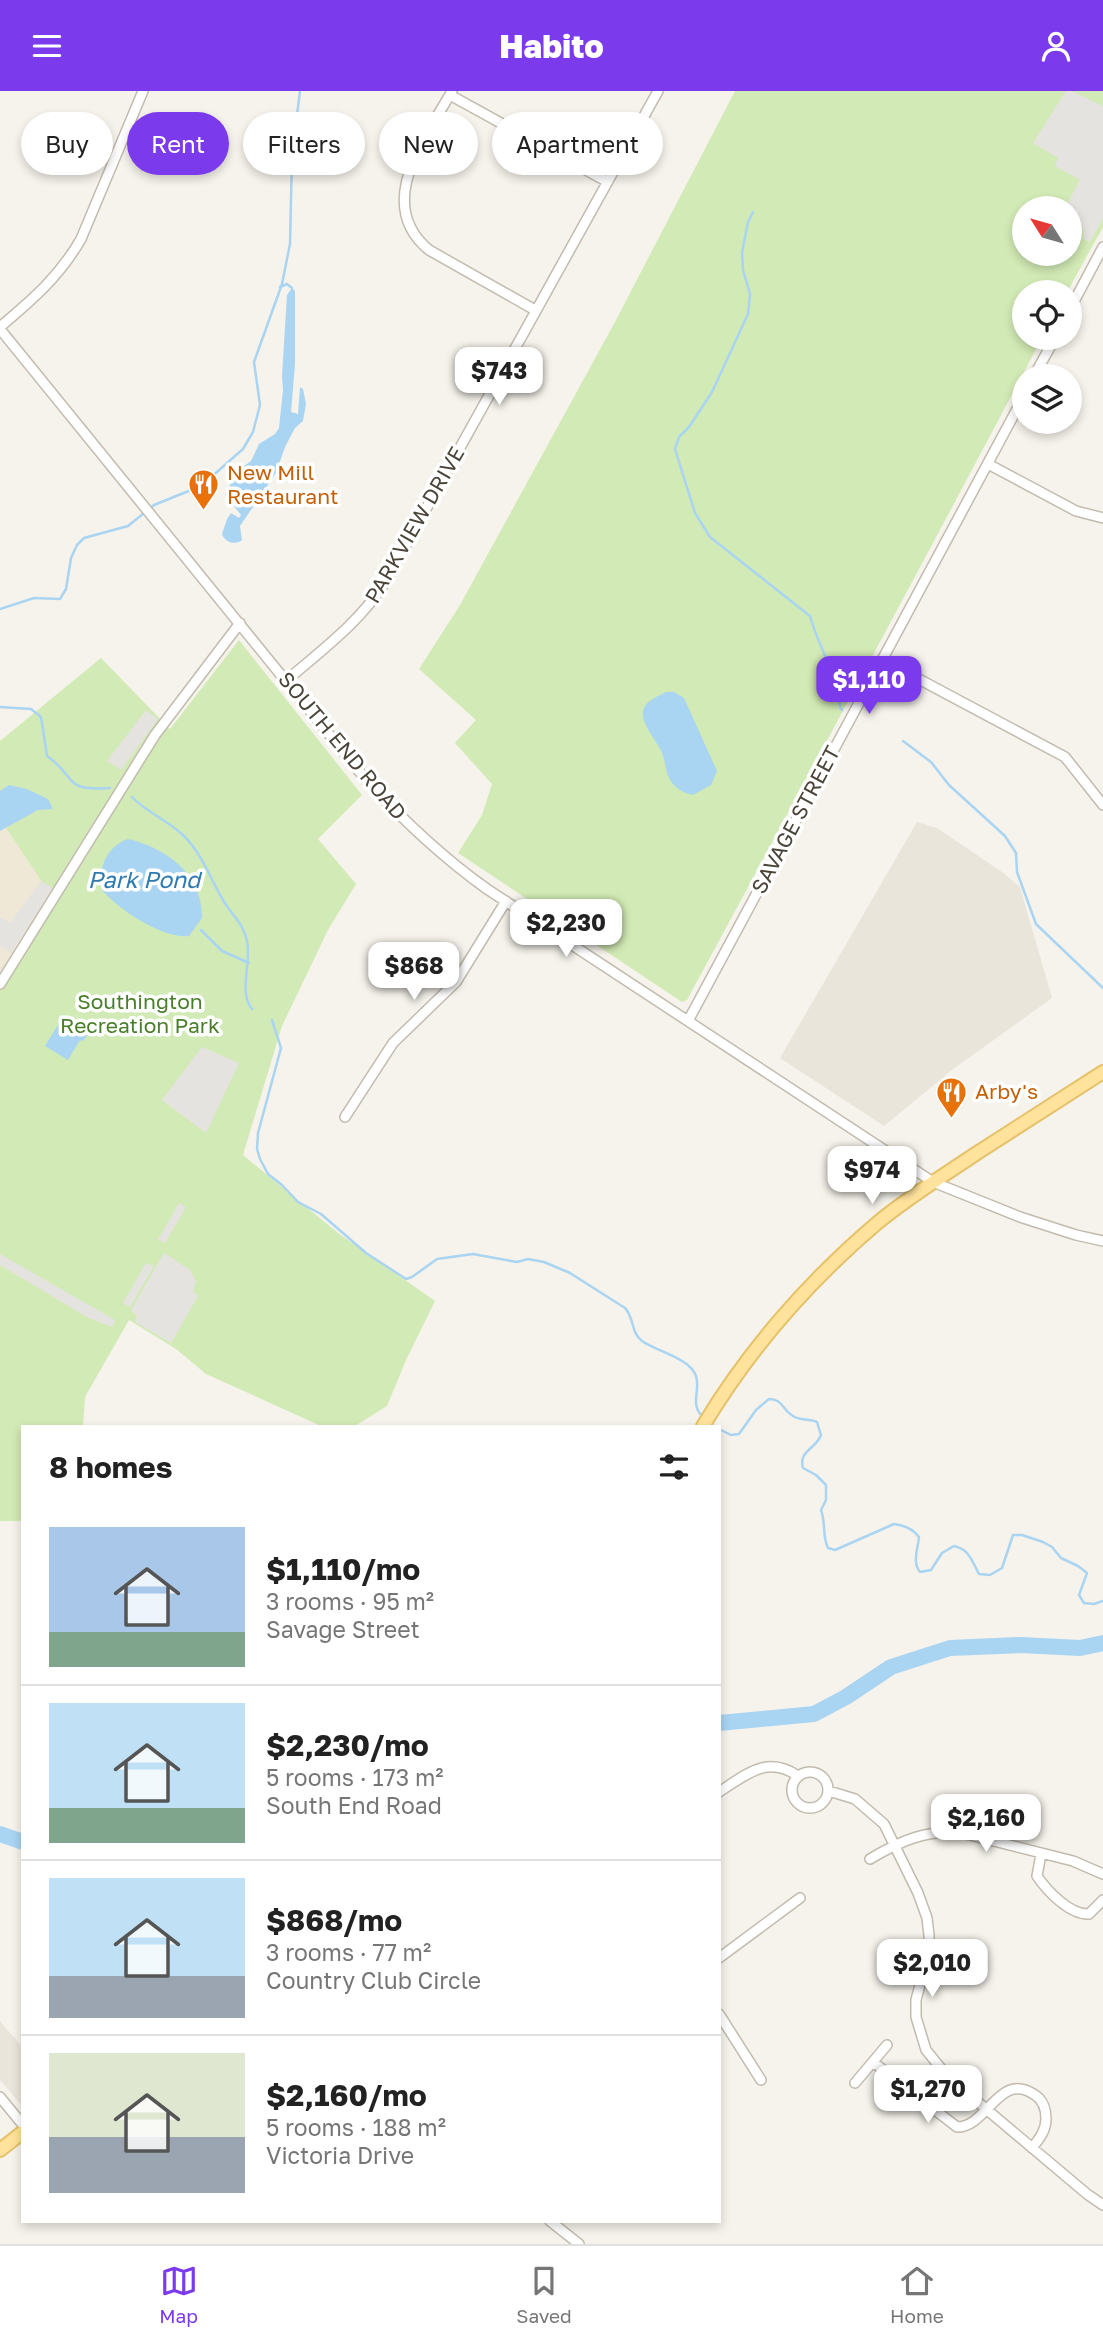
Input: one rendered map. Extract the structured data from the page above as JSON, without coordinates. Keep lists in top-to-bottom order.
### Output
{
  "streets": {
    "street": ["PARKVIEW DRIVE", "SOUTH END ROAD", "SAVAGE STREET"]
  },
  "crossings": [
    ["PARKVIEW DRIVE", "SOUTH END ROAD"],
    ["SOUTH END ROAD", "SAVAGE STREET"]
  ],
  "water": ["Park Pond"],
  "parks": ["Southington Recreation Park"],
  "places": {
    "restaurant": ["New Mill Restaurant", "Arby's"]
  },
  "north": "top left",
  "page": {
    "header": "Habito",
    "chip": [
      "Buy",
      "Rent",
      "Filters",
      "New",
      "Apartment"
    ],
    "price": [
      "$743",
      "$1,110",
      "$2,230",
      "$868",
      "$974",
      "$2,160",
      "$2,010",
      "$1,270"
    ],
    "heading": "8 homes",
    "list": [
      {
        "name": "$1,110/mo",
        "note": "3 rooms · 95 m² · Savage Street"
      },
      {
        "name": "$2,230/mo",
        "note": "5 rooms · 173 m² · South End Road"
      },
      {
        "name": "$868/mo",
        "note": "3 rooms · 77 m² · Country Club Circle"
      },
      {
        "name": "$2,160/mo",
        "note": "5 rooms · 188 m² · Victoria Drive"
      }
    ],
    "tabs": ["Map", "Saved", "Home"]
  }
}
